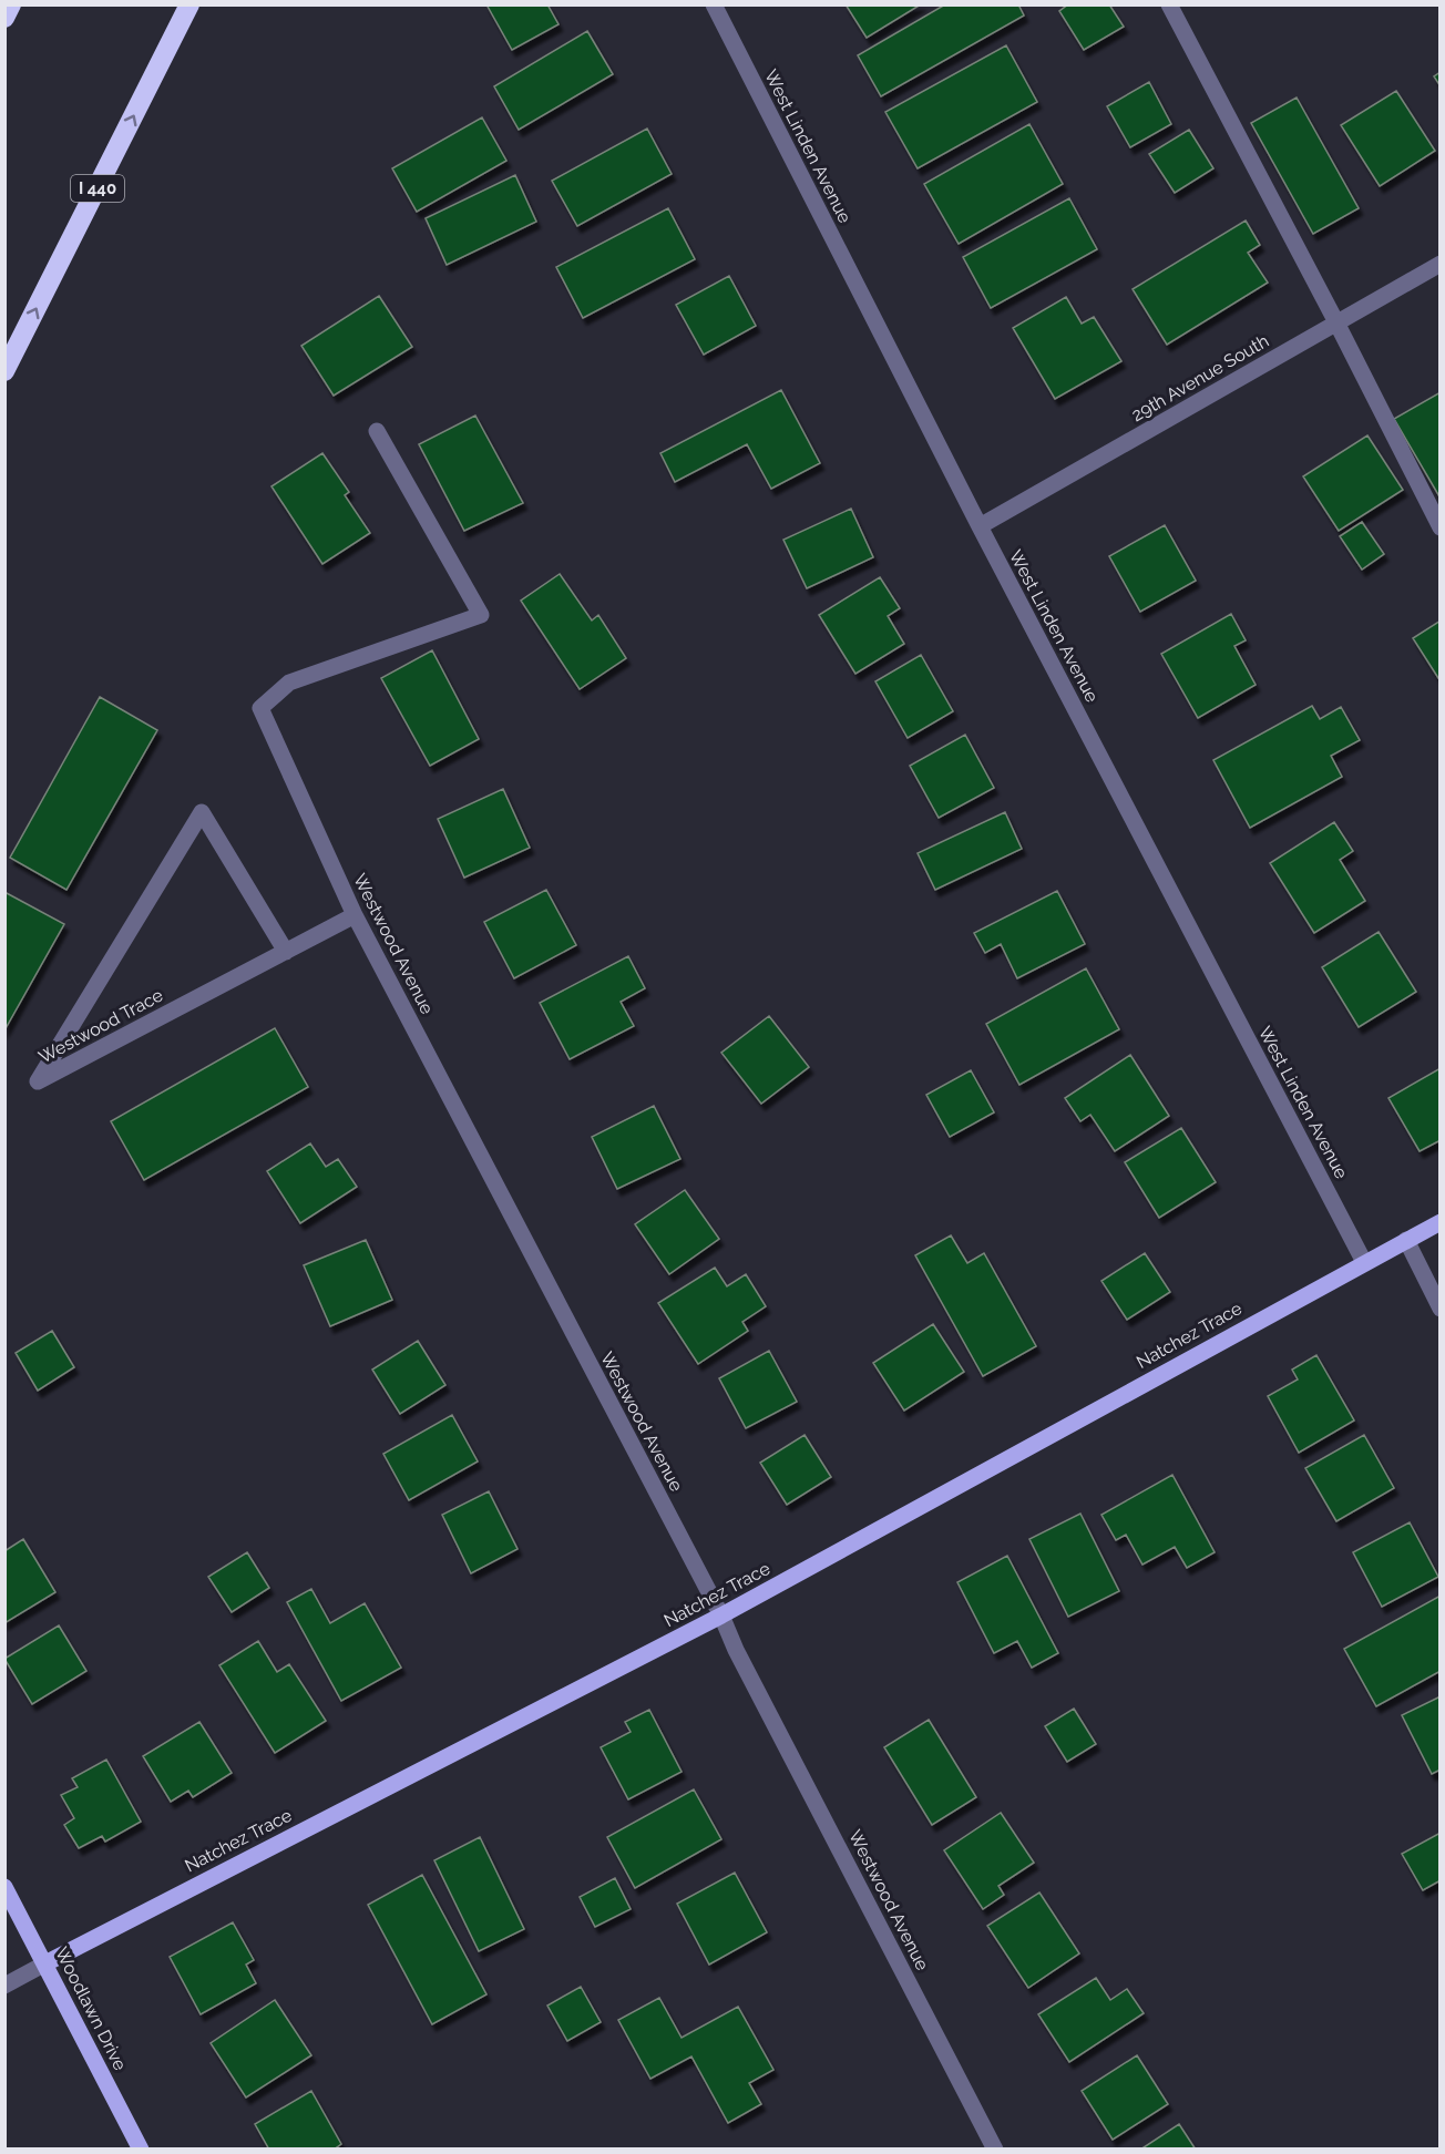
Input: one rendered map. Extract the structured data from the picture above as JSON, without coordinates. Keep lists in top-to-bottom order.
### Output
{
  "streets": {
    "highway": ["I 440"],
    "main road": ["Natchez Trace", "Woodlawn Drive"],
    "street": [
      "West Linden Avenue",
      "29th Avenue South",
      "Westwood Avenue",
      "Westwood Trace"
    ]
  },
  "crossings": [
    ["West Linden Avenue", "29th Avenue South"],
    ["West Linden Avenue", "Natchez Trace"],
    ["Westwood Avenue", "Westwood Trace"],
    ["Westwood Avenue", "Natchez Trace"],
    ["Natchez Trace", "Woodlawn Drive"]
  ]
}
